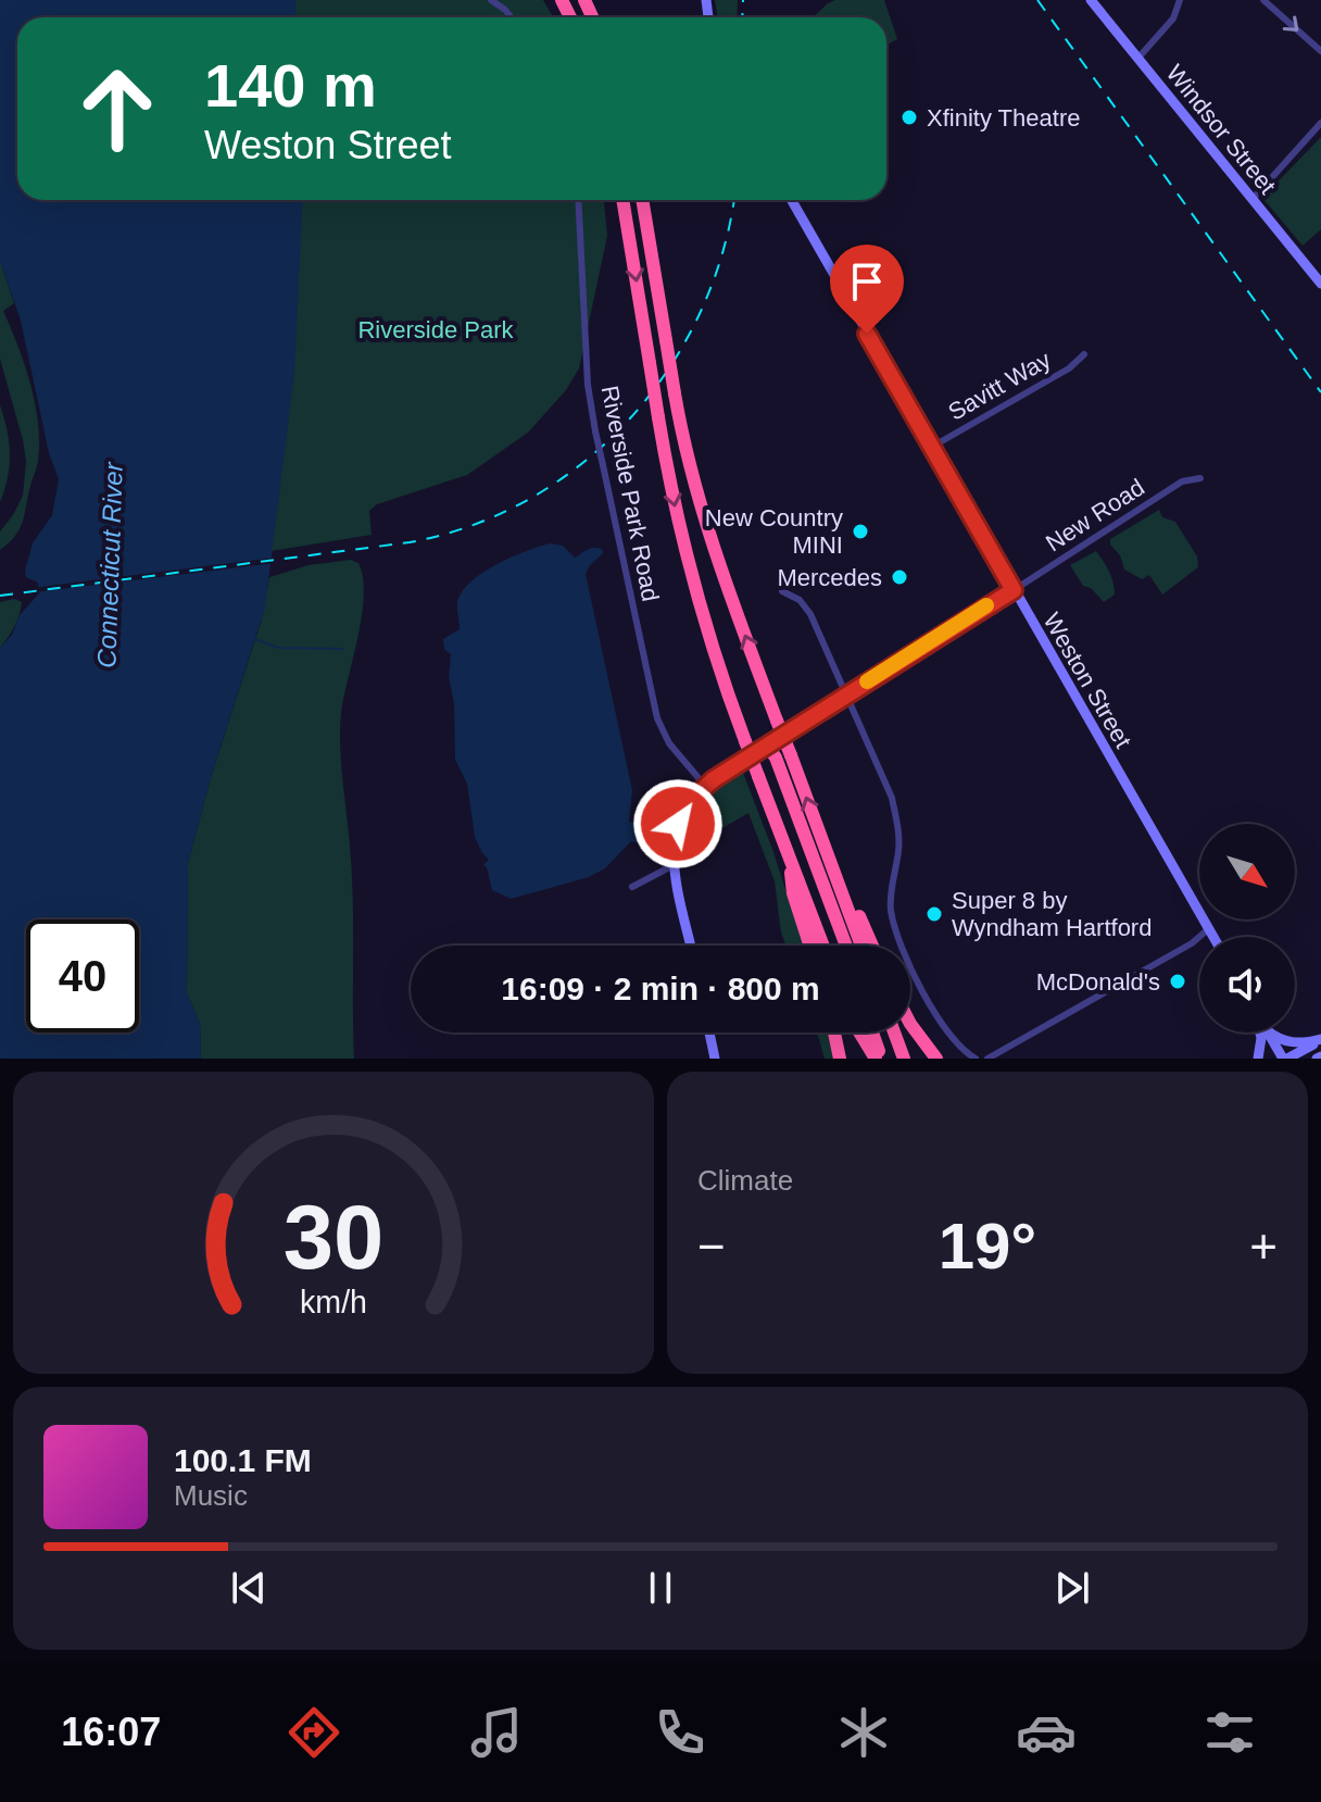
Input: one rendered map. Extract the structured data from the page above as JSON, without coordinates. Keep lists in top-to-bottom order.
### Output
{
  "streets": {
    "main road": ["Windsor Street", "Weston Street"],
    "street": ["Savitt Way", "Riverside Park Road", "New Road"]
  },
  "crossings": [
    ["Savitt Way", "Weston Street"],
    ["New Road", "Weston Street"]
  ],
  "water": ["Connecticut River"],
  "parks": ["Riverside Park"],
  "places": [
    "Xfinity Theatre",
    "New Country MINI",
    "Mercedes",
    "Super 8 by Wyndham Hartford",
    "McDonald's"
  ],
  "north": "bottom right",
  "page": {
    "turn": ["140 m", "Weston Street"],
    "limit": "40",
    "trip": "16:09 · 2 min · 800 m",
    "tile": "Climate",
    "heat": ["−", "19°", "+"],
    "song": ["100.1 FM", "Music"],
    "tabs": "16:07",
    "gauge": ["30", "km/h"]
  }
}
